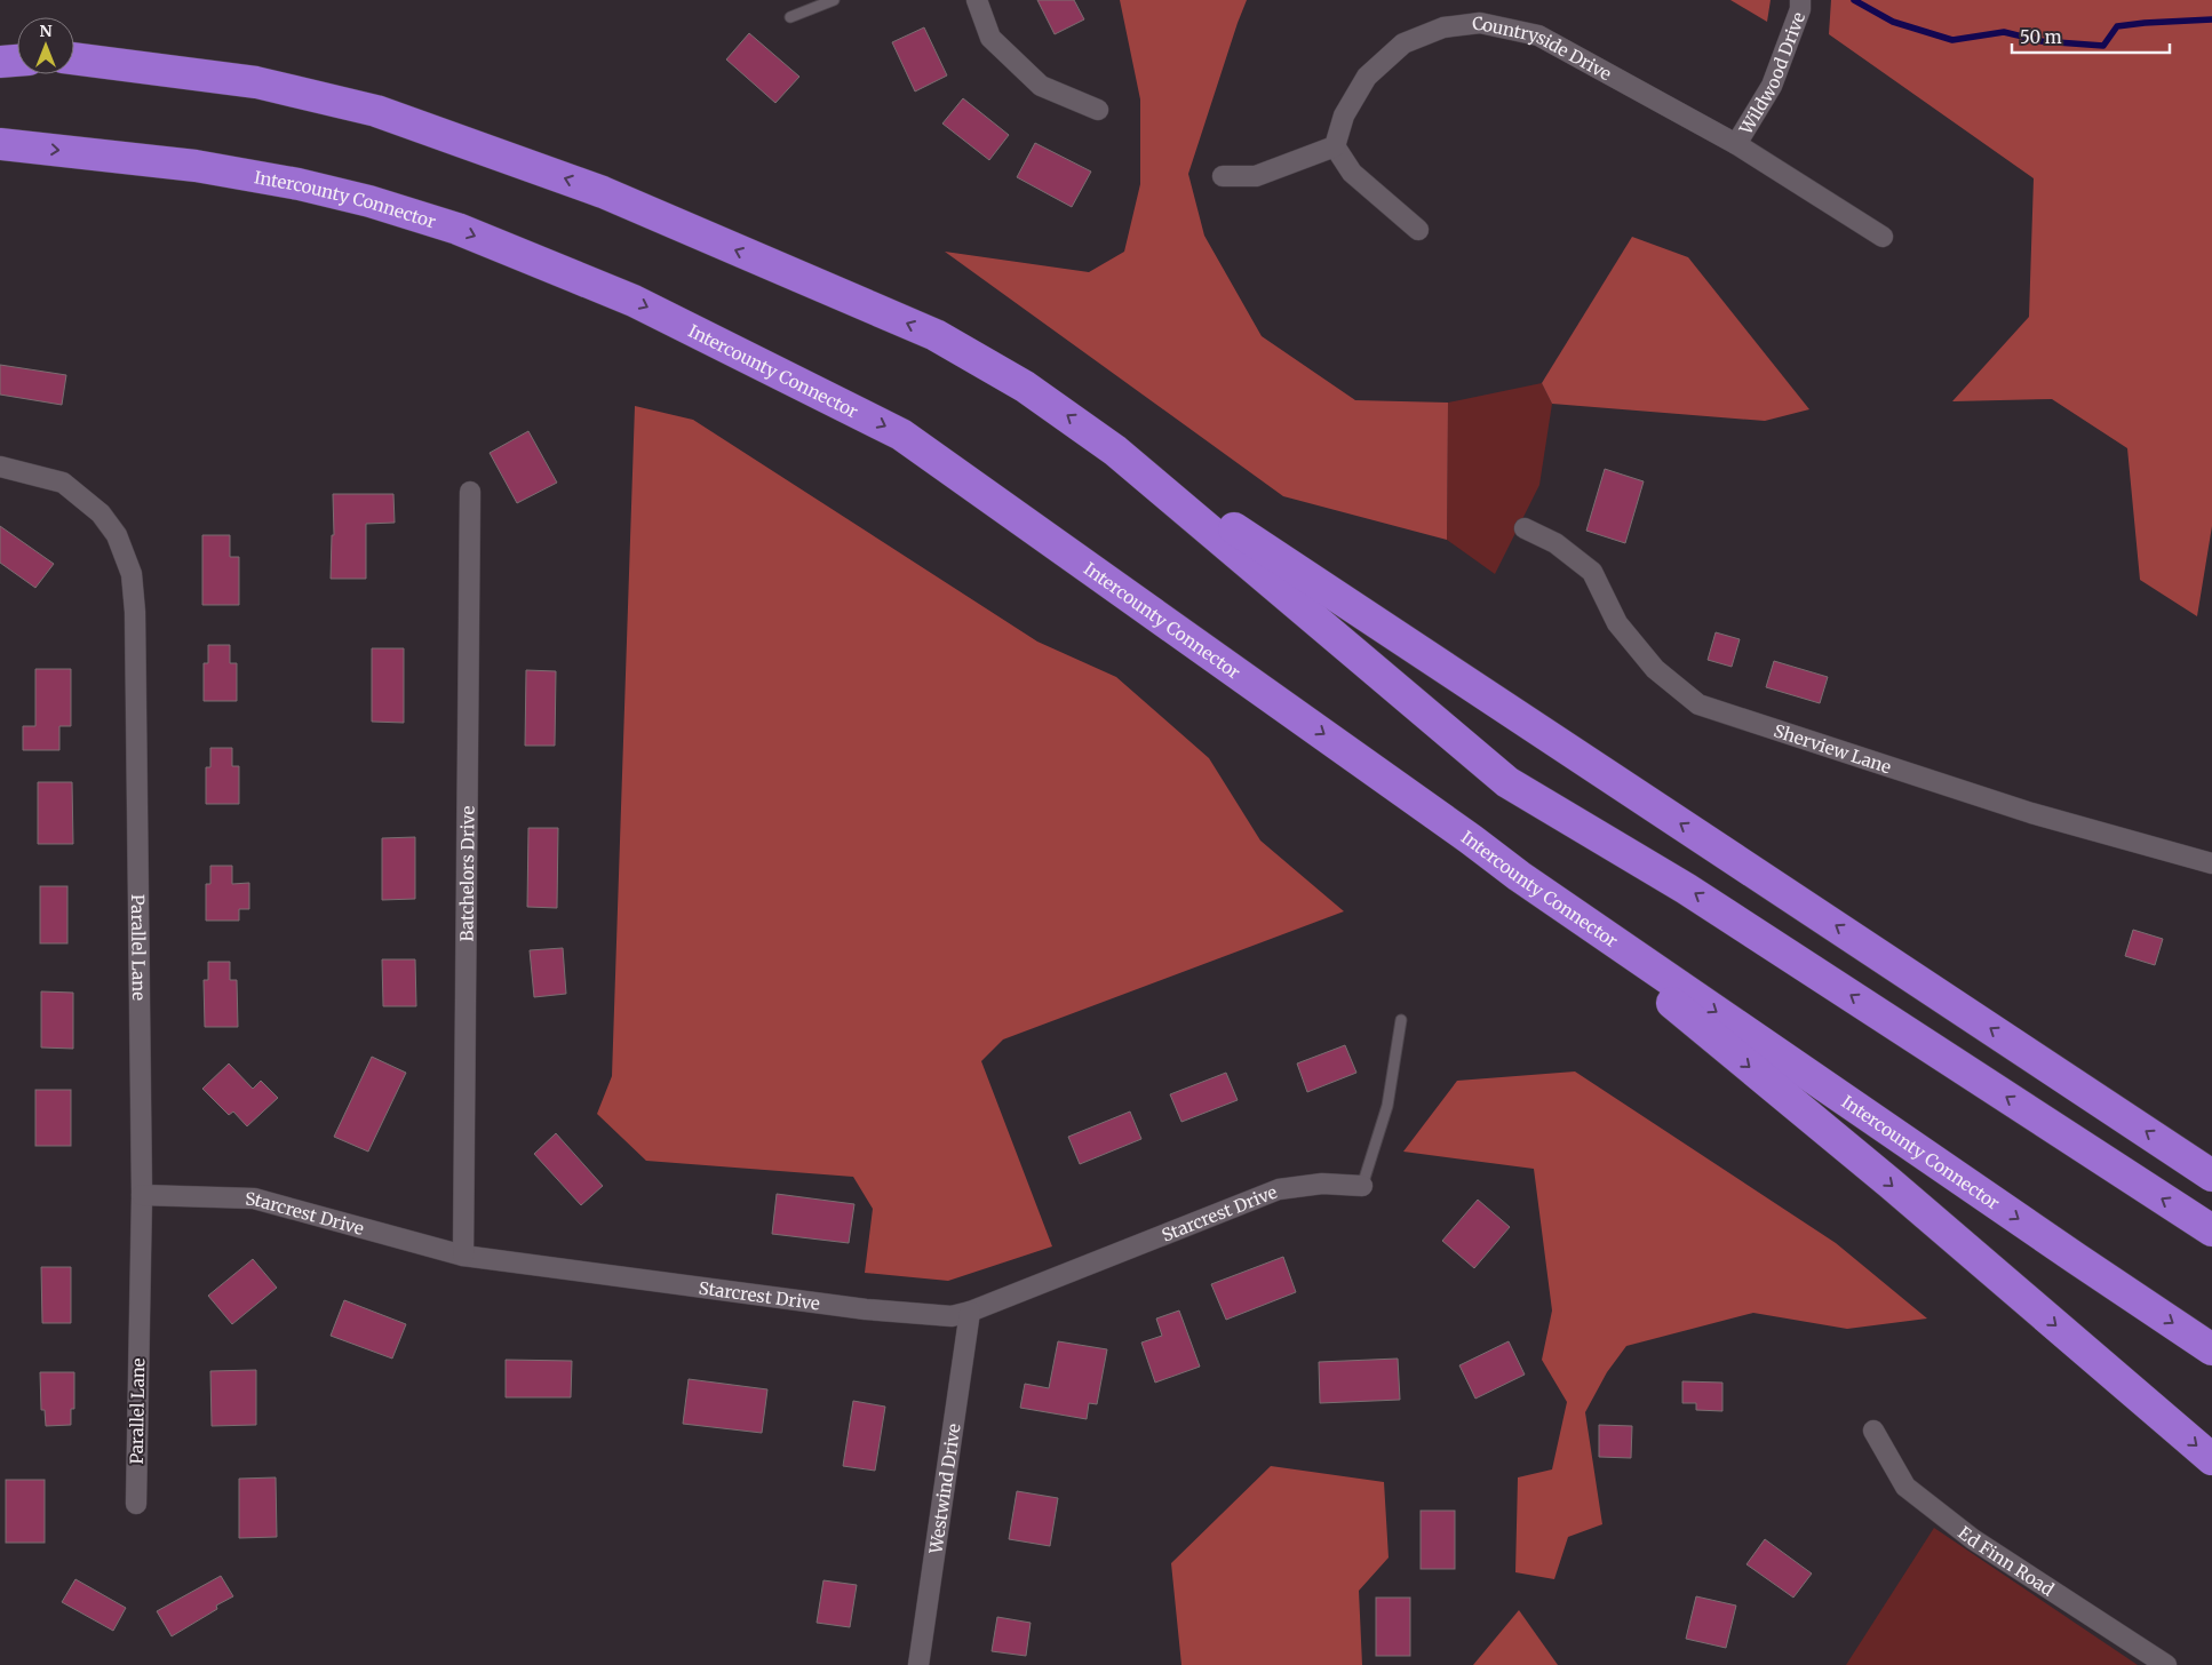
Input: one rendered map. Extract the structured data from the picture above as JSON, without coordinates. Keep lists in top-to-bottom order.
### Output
{
  "streets": {
    "highway": ["Intercounty Connector"],
    "street": [
      "Countryside Drive",
      "Wildwood Drive",
      "Sherview Lane",
      "Batchelors Drive",
      "Parallel Lane",
      "Starcrest Drive",
      "Westwind Drive",
      "Ed Finn Road"
    ]
  },
  "crossings": [
    ["Countryside Drive", "Wildwood Drive"],
    ["Batchelors Drive", "Starcrest Drive"],
    ["Parallel Lane", "Starcrest Drive"],
    ["Starcrest Drive", "Westwind Drive"]
  ],
  "scale_bar": "50 m",
  "north": "top"
}
